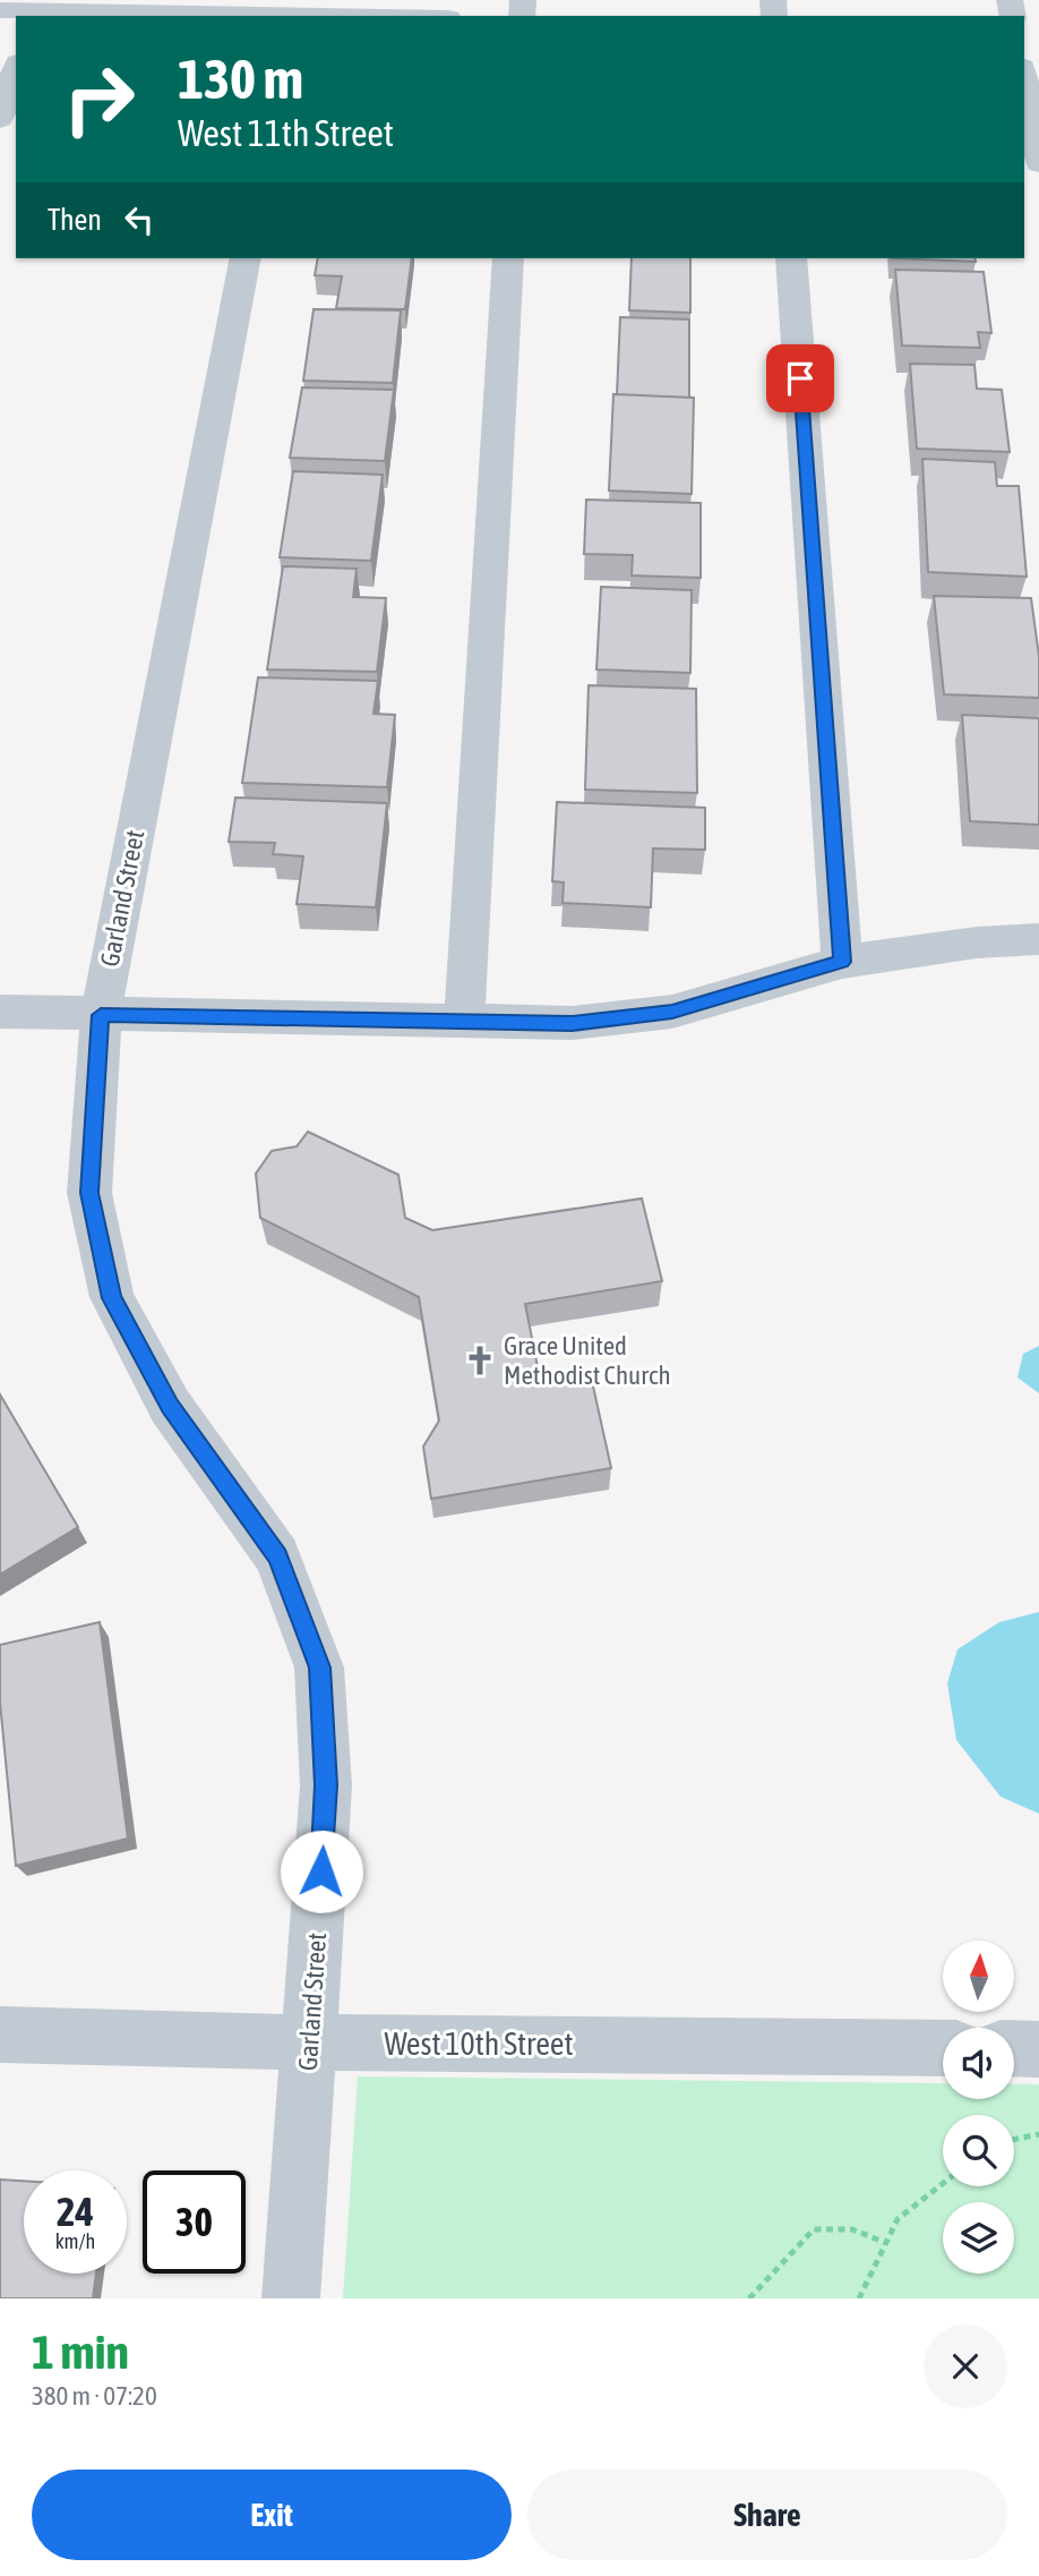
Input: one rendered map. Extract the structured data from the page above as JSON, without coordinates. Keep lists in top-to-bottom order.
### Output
{
  "streets": {
    "street": ["Garland Street", "West 10th Street"]
  },
  "crossings": [
    ["Garland Street", "West 10th Street"]
  ],
  "places": {
    "church": ["Grace United Methodist Church"]
  },
  "north": "top",
  "page": {
    "turn": ["130 m", "West 11th Street"],
    "then": "Then",
    "speed": "24 km/h",
    "limit": "30",
    "heading": ["1 min", "380 m · 07:20"],
    "buttons": ["Exit", "Share"]
  }
}
